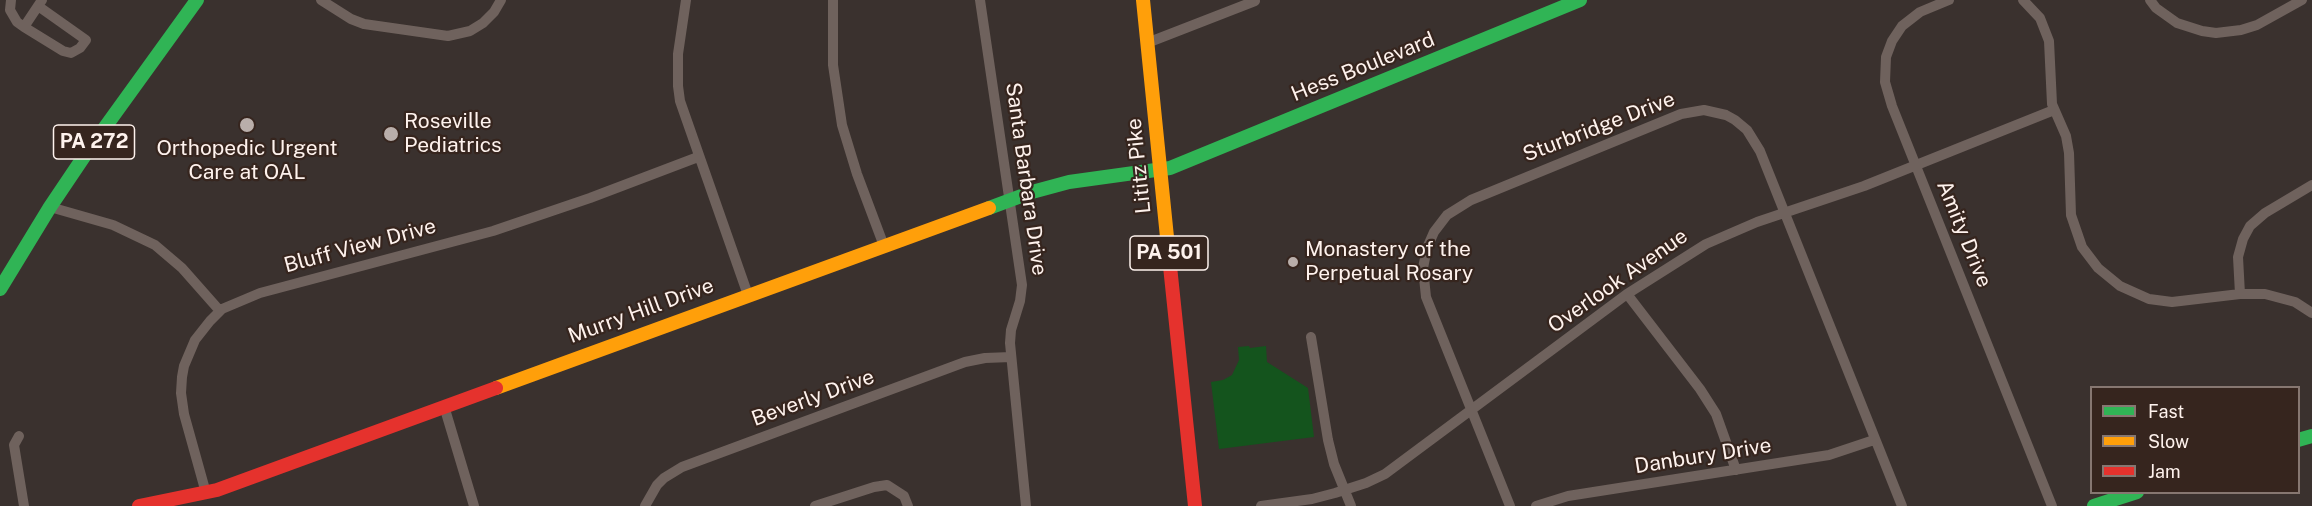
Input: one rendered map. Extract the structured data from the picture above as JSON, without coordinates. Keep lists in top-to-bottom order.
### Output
{
  "streets": {
    "main road": [
      "Hess Boulevard",
      "PA 272",
      "Lititz Pike",
      "PA 501",
      "Murry Hill Drive"
    ],
    "street": [
      "Sturbridge Drive",
      "Santa Barbara Drive",
      "Amity Drive",
      "Bluff View Drive",
      "Overlook Avenue",
      "Beverly Drive",
      "Danbury Drive"
    ]
  },
  "crossings": [
    ["Hess Boulevard", "Lititz Pike"],
    ["Hess Boulevard", "Murry Hill Drive"],
    ["Sturbridge Drive", "Overlook Avenue"],
    ["Sturbridge Drive", "Danbury Drive"],
    ["Lititz Pike", "Murry Hill Drive"],
    ["Santa Barbara Drive", "Murry Hill Drive"],
    ["Santa Barbara Drive", "Beverly Drive"],
    ["Amity Drive", "Overlook Avenue"],
    ["Bluff View Drive", "Murry Hill Drive"]
  ],
  "places": ["Orthopedic Urgent Care at OAL", "Roseville Pediatrics", "Monastery of the Perpetual Rosary"],
  "legend": ["Fast", "Slow", "Jam"]
}
